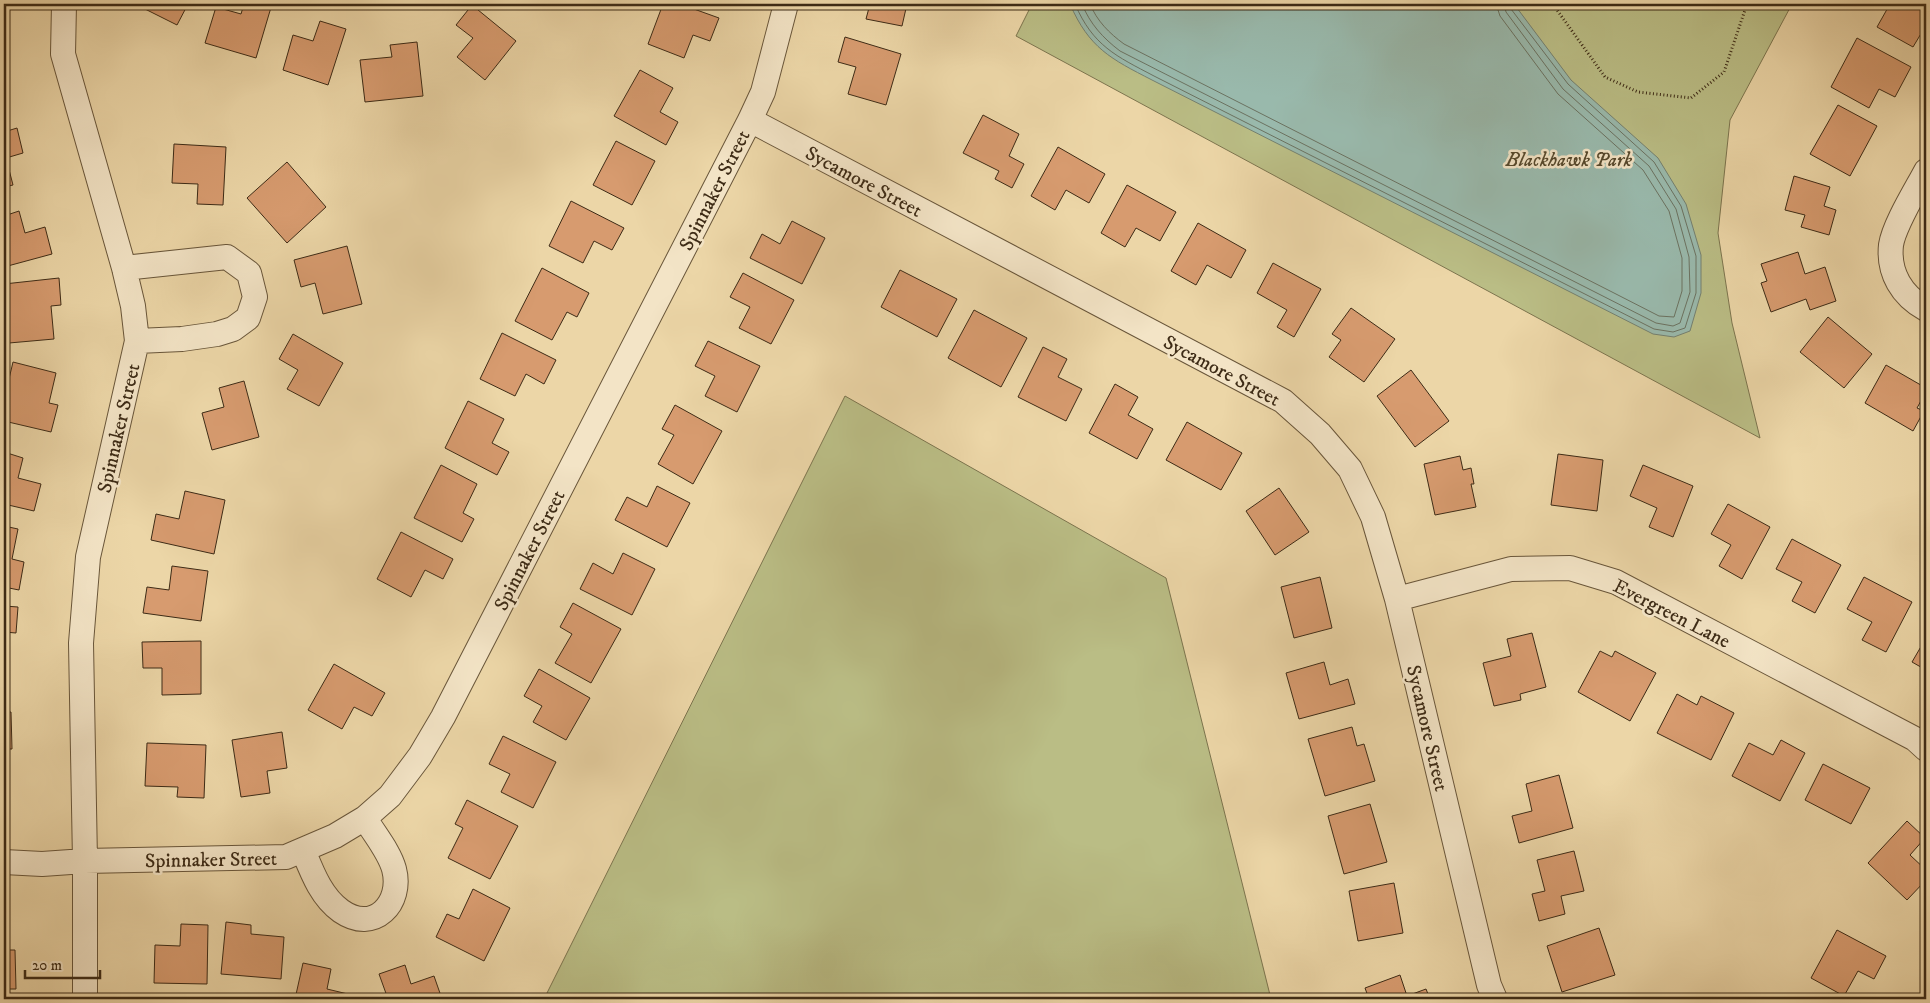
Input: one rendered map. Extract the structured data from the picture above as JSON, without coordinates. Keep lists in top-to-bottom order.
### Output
{
  "streets": {
    "street": ["Sycamore Street", "Spinnaker Street", "Evergreen Lane"]
  },
  "crossings": [
    ["Sycamore Street", "Spinnaker Street"],
    ["Sycamore Street", "Evergreen Lane"]
  ],
  "parks": ["Blackhawk Park"],
  "scale_bar": "20 m"
}
